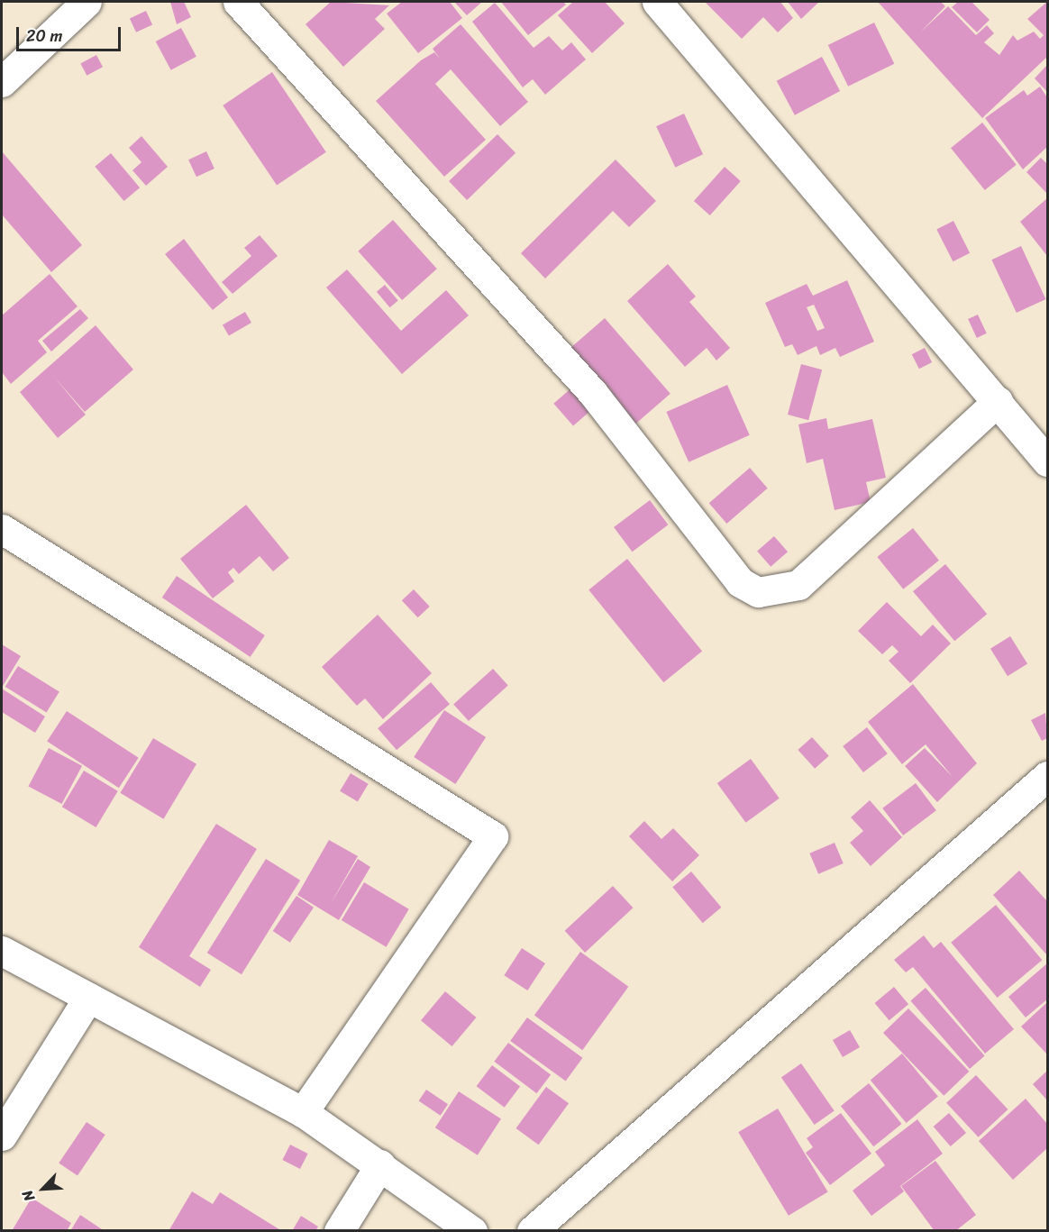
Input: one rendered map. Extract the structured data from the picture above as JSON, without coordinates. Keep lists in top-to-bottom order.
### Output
{
  "scale_bar": "20 m",
  "north": "bottom left"
}
